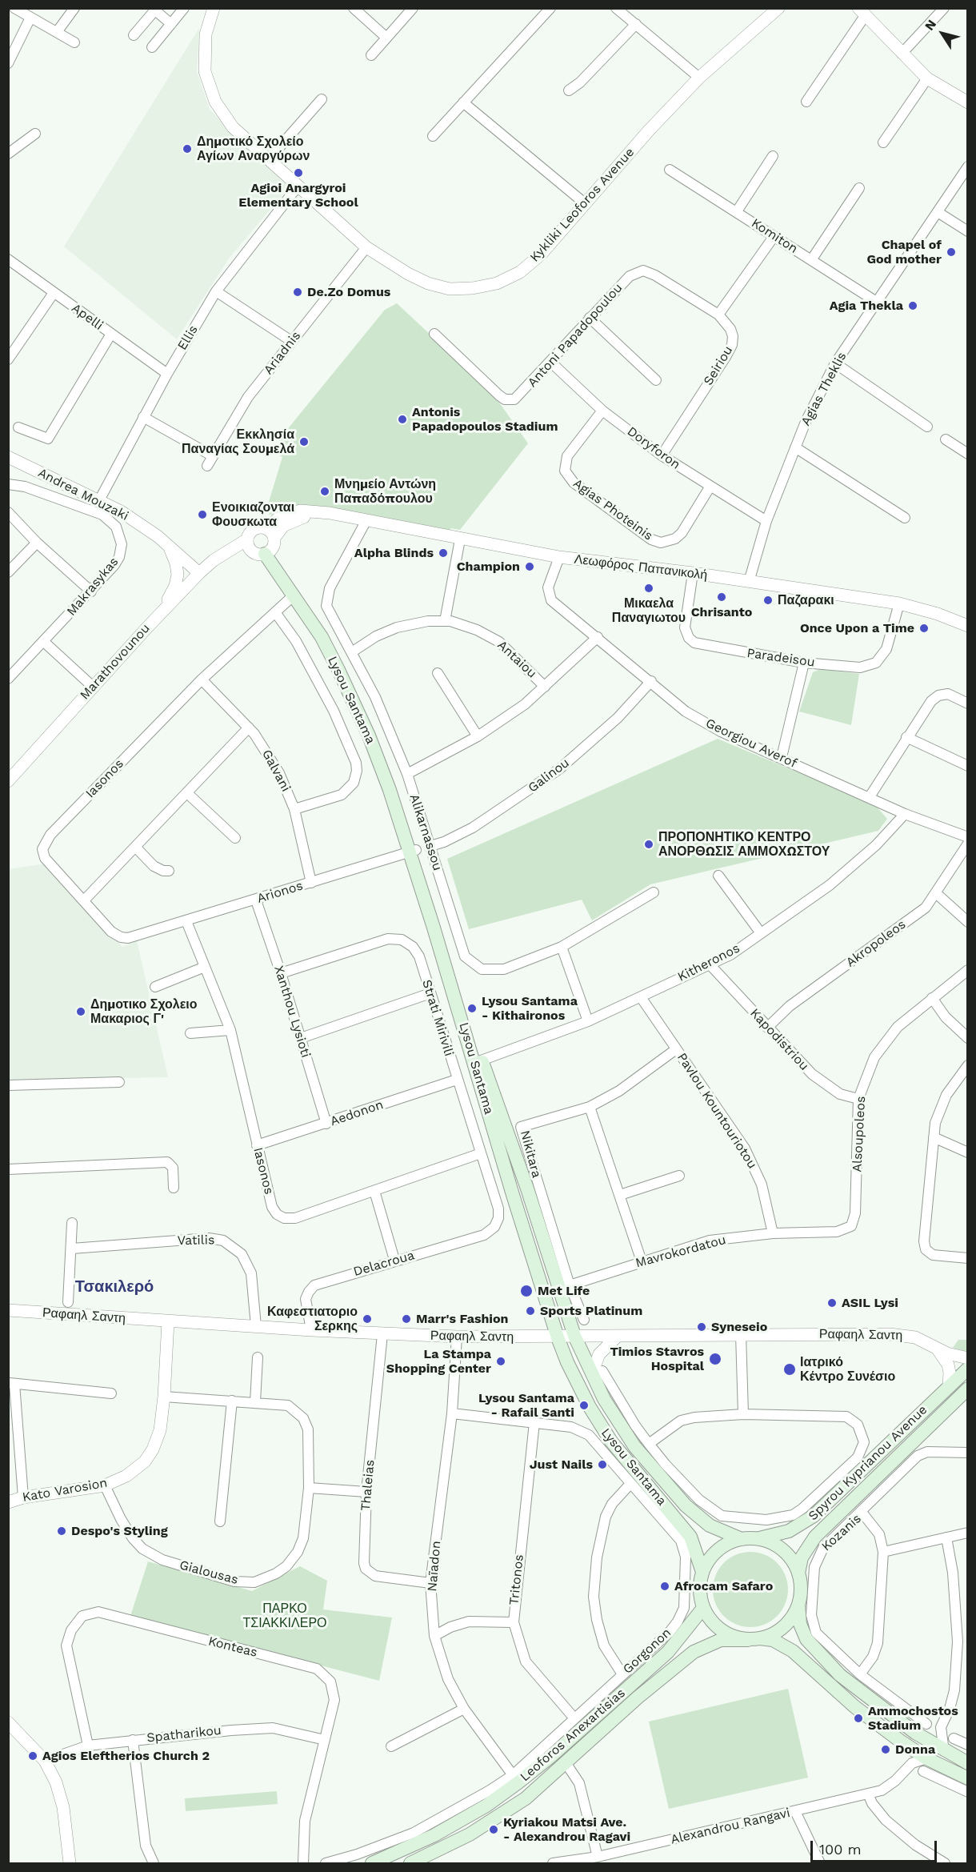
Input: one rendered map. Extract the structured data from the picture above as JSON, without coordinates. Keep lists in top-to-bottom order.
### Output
{
  "streets": {
    "main road": ["Lysou Santama", "Spyrou Kyprianou Avenue", "Leoforos Anexartisias"],
    "street": [
      "Kykliki Leoforos Avenue",
      "Komiton",
      "Apelli",
      "Antoni Papadopoulou",
      "Ellis",
      "Ariadnis",
      "Seiriou",
      "Agias Theklis",
      "Doryforon",
      "Andrea Mouzaki",
      "Agias Photeinis",
      "Λεωφόρος Παπανικολή",
      "Makrasykas",
      "Paradeisou",
      "Antaiou",
      "Marathovounou",
      "Georgiou Averof",
      "Galvani",
      "Galinou",
      "Iasonos",
      "Alikarnassou",
      "Arionos",
      "Akropoleos",
      "Kitheronos",
      "Xanthou Lysioti",
      "Strati Mirivili",
      "Kapodistriou",
      "Pavlou Kountouriotou",
      "Aedonon",
      "Alsoupoleos",
      "Nikitara",
      "Vatilis",
      "Mavrokordatou",
      "Delacroua",
      "Ραφαηλ Σαντη",
      "Thaleias",
      "Kato Varosion",
      "Kozanis",
      "Naïadon",
      "Gialousas",
      "Tritonos",
      "Konteas",
      "Gorgonon",
      "Spatharikou",
      "Alexandrou Rangavi"
    ]
  },
  "crossings": [
    ["Kykliki Leoforos Avenue", "Ellis"],
    ["Kykliki Leoforos Avenue", "Ariadnis"],
    ["Komiton", "Agias Theklis"],
    ["Apelli", "Ellis"],
    ["Antoni Papadopoulou", "Seiriou"],
    ["Antoni Papadopoulou", "Doryforon"],
    ["Ellis", "Andrea Mouzaki"],
    ["Seiriou", "Doryforon"],
    ["Agias Theklis", "Doryforon"],
    ["Agias Theklis", "Λεωφόρος Παπανικολή"],
    ["Doryforon", "Agias Photeinis"],
    ["Andrea Mouzaki", "Marathovounou"],
    ["Λεωφόρος Παπανικολή", "Paradeisou"],
    ["Λεωφόρος Παπανικολή", "Marathovounou"],
    ["Λεωφόρος Παπανικολή", "Lysou Santama"],
    ["Λεωφόρος Παπανικολή", "Georgiou Averof"],
    ["Λεωφόρος Παπανικολή", "Alikarnassou"],
    ["Antaiou", "Alikarnassou"],
    ["Lysou Santama", "Iasonos"],
    ["Lysou Santama", "Arionos"],
    ["Lysou Santama", "Kitheronos"],
    ["Lysou Santama", "Ραφαηλ Σαντη"],
    ["Lysou Santama", "Spyrou Kyprianou Avenue"],
    ["Lysou Santama", "Leoforos Anexartisias"],
    ["Georgiou Averof", "Galinou"],
    ["Georgiou Averof", "Kitheronos"],
    ["Galvani", "Iasonos"],
    ["Galvani", "Arionos"],
    ["Galinou", "Alikarnassou"],
    ["Iasonos", "Arionos"],
    ["Iasonos", "Strati Mirivili"],
    ["Iasonos", "Aedonon"],
    ["Arionos", "Xanthou Lysioti"],
    ["Akropoleos", "Kapodistriou"],
    ["Kitheronos", "Kapodistriou"],
    ["Kitheronos", "Pavlou Kountouriotou"],
    ["Xanthou Lysioti", "Strati Mirivili"],
    ["Xanthou Lysioti", "Aedonon"],
    ["Strati Mirivili", "Aedonon"],
    ["Strati Mirivili", "Delacroua"],
    ["Kapodistriou", "Alsoupoleos"],
    ["Pavlou Kountouriotou", "Nikitara"],
    ["Pavlou Kountouriotou", "Mavrokordatou"],
    ["Alsoupoleos", "Mavrokordatou"],
    ["Nikitara", "Mavrokordatou"],
    ["Vatilis", "Ραφαηλ Σαντη"],
    ["Delacroua", "Ραφαηλ Σαντη"],
    ["Ραφαηλ Σαντη", "Thaleias"],
    ["Ραφαηλ Σαντη", "Kato Varosion"],
    ["Ραφαηλ Σαντη", "Naïadon"],
    ["Spyrou Kyprianou Avenue", "Leoforos Anexartisias"],
    ["Thaleias", "Naïadon"],
    ["Kato Varosion", "Gialousas"],
    ["Naïadon", "Gorgonon"],
    ["Tritonos", "Gorgonon"],
    ["Konteas", "Spatharikou"]
  ],
  "districts": ["Τσακιλερό"],
  "parks": ["ΠΑΡΚΟ ΤΣΙΑΚΚΙΛΕΡΟ"],
  "places": [
    "Δημοτικό Σχολείο Αγίων Αναργύρων",
    "Agioi Anargyroi Elementary School",
    "Chapel of God mother",
    "De.Zo Domus",
    "Agia Thekla",
    "Antonis Papadopoulos Stadium",
    "Εκκλησία Παναγίας Σουμελά",
    "Μνημείο Αντώνη Παπαδόπουλου",
    "Ενοικιαζονται Φουσκωτα",
    "Alpha Blinds",
    "Champion",
    "Μικαελα Παναγιωτου",
    "Chrisanto",
    "Παζαρακι",
    "Once Upon a Time",
    "ΠΡΟΠΟΝΗΤΙΚΟ ΚΕΝΤΡΟ ΑΝΟΡΘΩΣΙΣ ΑΜΜΟΧΩΣΤΟΥ",
    "Lysou Santama - Kithaironos",
    "Δημοτικο Σχολειο Μακαριος Γ'",
    "Met Life",
    "ASIL Lysi",
    "Sports Platinum",
    "Καφεστιατοριο Σερκης",
    "Marr's Fashion",
    "Syneseio",
    "Timios Stavros Hospital",
    "La Stampa Shopping Center",
    "Ιατρικό Κέντρο Συνέσιο",
    "Lysou Santama - Rafail Santi",
    "Just Nails",
    "Despo's Styling",
    "Afrocam Safaro",
    "Ammochostos Stadium",
    "Donna",
    "Agios Eleftherios Church 2",
    "Kyriakou Matsi Ave. - Alexandrou Ragavi"
  ],
  "scale_bar": "100 m",
  "north": "top left"
}
